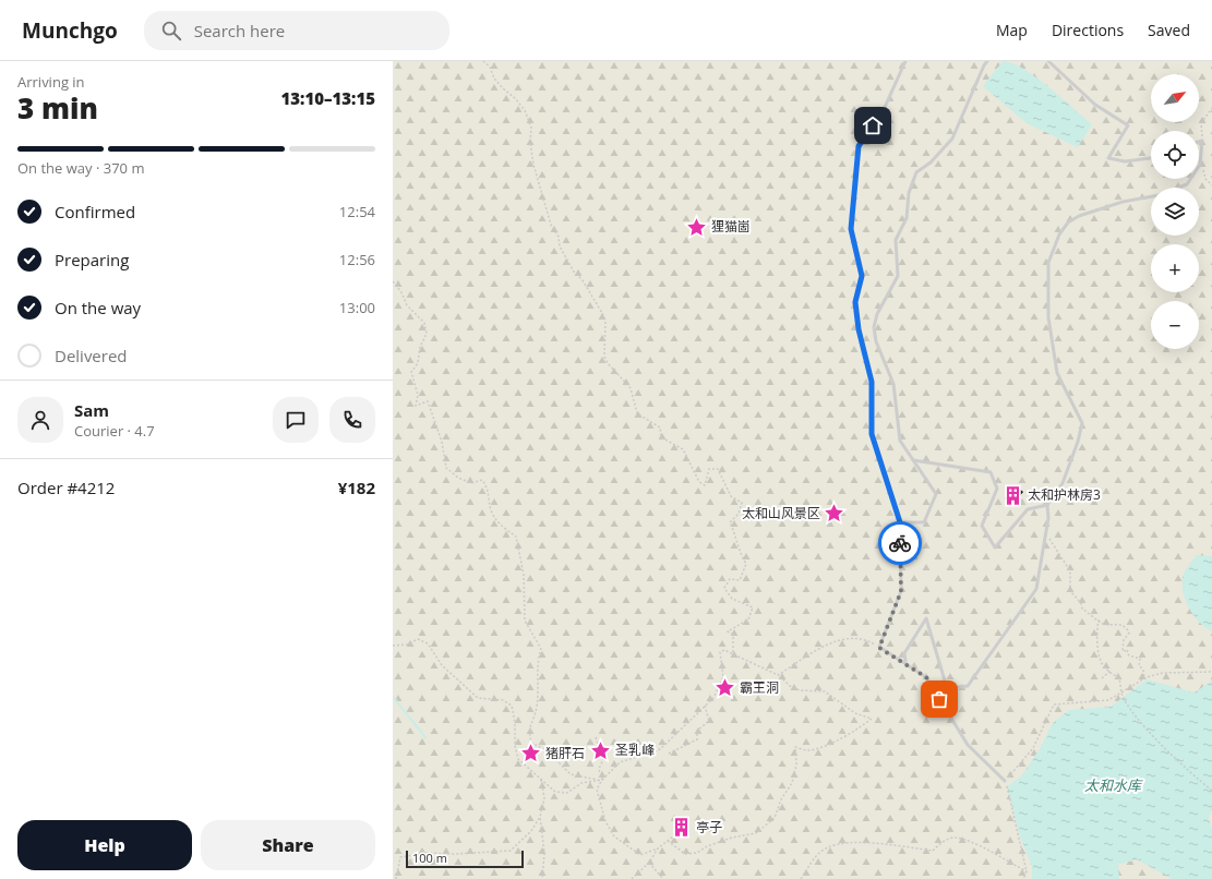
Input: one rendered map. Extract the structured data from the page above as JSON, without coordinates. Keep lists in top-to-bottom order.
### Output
{
  "water": ["太和水库"],
  "places": {
    "place": [
      "狸猫崮",
      "太和山风景区",
      "霸王洞",
      "圣乳峰",
      "猪肝石"
    ],
    "building": ["太和护林房3", "亭子"]
  },
  "scale_bar": "100 m",
  "north": "top right",
  "page": {
    "header": "Munchgo",
    "search": "Search here",
    "nav": ["Map", "Directions", "Saved"],
    "heading": ["3 min", "Arriving in", "13:10–13:15"],
    "panel": [
      "Sam",
      "Courier · 4.7",
      "Order #4212",
      "¥182"
    ],
    "map_buttons": ["+", "−"],
    "bar": "On the way · 370 m",
    "list": [
      ["Confirmed", "12:54"],
      ["Preparing", "12:56"],
      ["On the way", "13:00"],
      "Delivered"
    ],
    "buttons": ["Help", "Share"],
    "scale": "100 m"
  }
}
